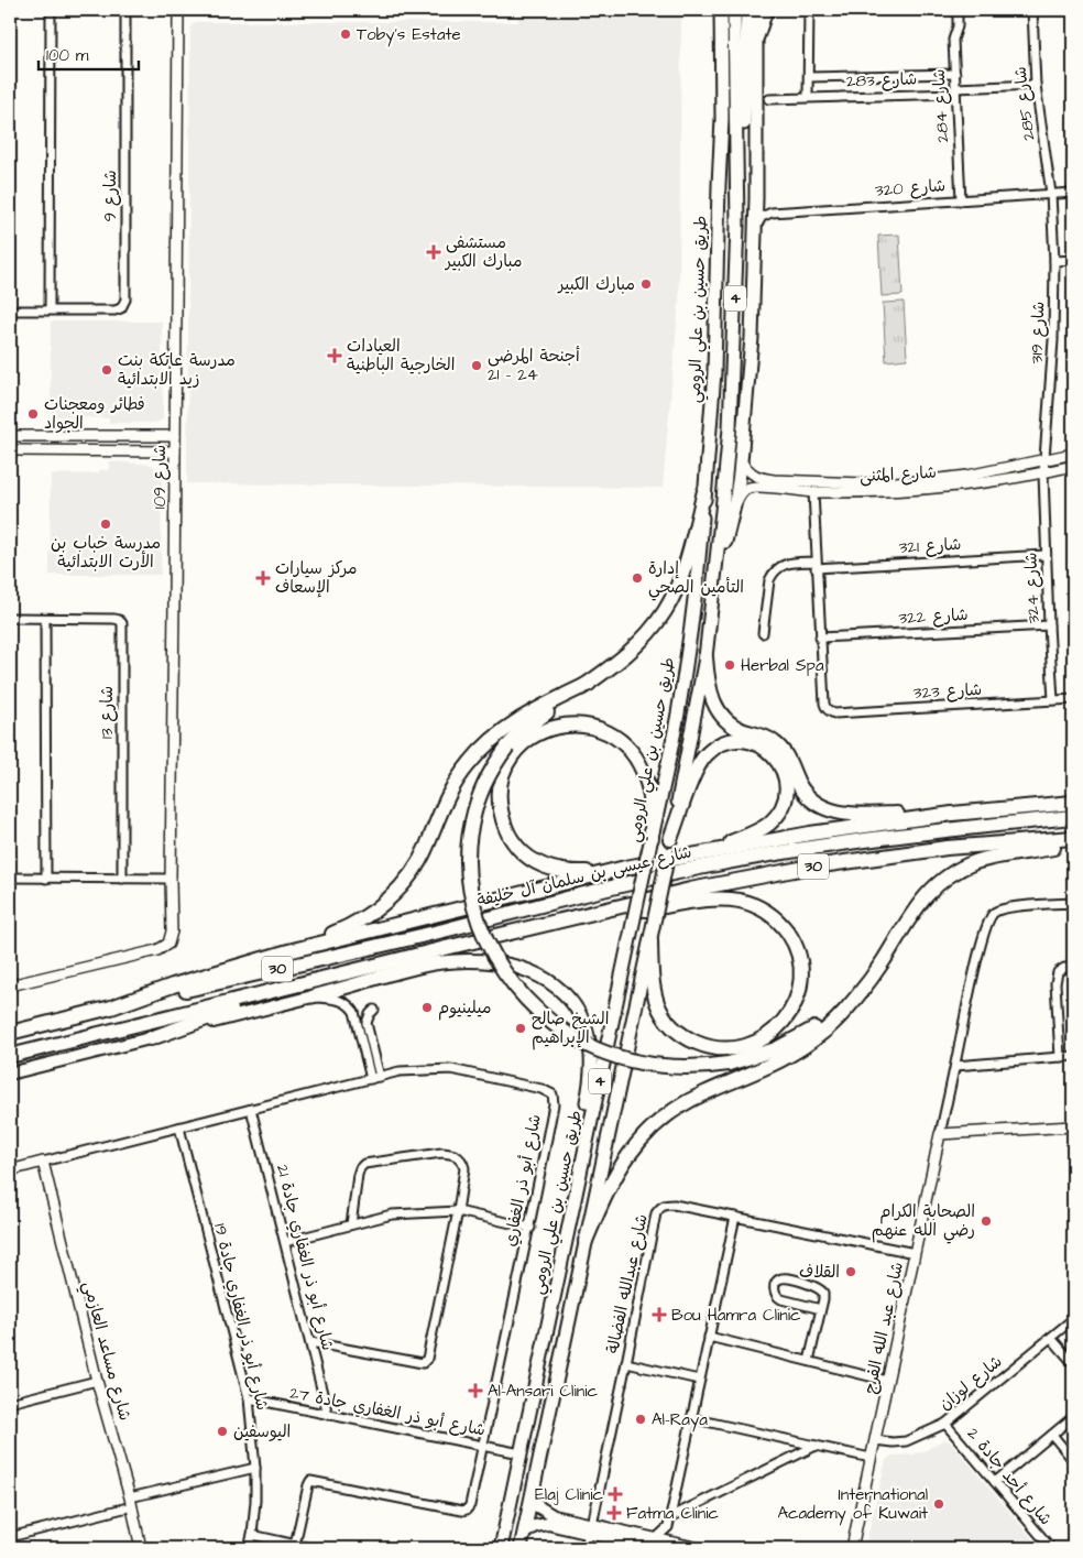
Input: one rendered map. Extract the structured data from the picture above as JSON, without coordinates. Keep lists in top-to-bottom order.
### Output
{
  "streets": {
    "highway": [
      "4",
      "طريق حسين بن علي الرومي",
      "30",
      "شارع عيسى بن سلمان آل خليفة"
    ],
    "street": [
      "شارع 283",
      "شارع 285",
      "شارع 284",
      "شارع 320",
      "شارع 9",
      "شارع 319",
      "شارع المثنى",
      "شارع 109",
      "شارع 321",
      "شارع 324",
      "شارع 322",
      "شارع 323",
      "شارع 13",
      "شارع أبو ذر الغفاري",
      "شارع أبو ذر الغفاري جادة 21",
      "شارع عبدالله الفضالة",
      "شارع أبو ذر الغفاري جادة 19",
      "شارع عبد الله الفرج",
      "شارع مساعد العازمي",
      "شارع لوزان",
      "شارع أبو ذر الغفاري جادة 27",
      "شارع أحد جادة 2"
    ]
  },
  "crossings": [
    ["شارع 283", "شارع 285"],
    ["شارع 283", "شارع 284"],
    ["شارع 285", "شارع 320"],
    ["شارع 285", "شارع 319"],
    ["شارع 284", "شارع 320"],
    ["شارع 320", "شارع 319"],
    ["طريق حسين بن علي الرومي", "شارع أبو ذر الغفاري جادة 27"],
    ["شارع 319", "شارع المثنى"],
    ["شارع 319", "شارع 324"],
    ["شارع المثنى", "شارع 324"],
    ["شارع 321", "شارع 324"],
    ["شارع 324", "شارع 322"],
    ["شارع 324", "شارع 323"],
    ["شارع 322", "شارع 323"],
    ["30", "شارع عيسى بن سلمان آل خليفة"],
    ["شارع أبو ذر الغفاري", "شارع أبو ذر الغفاري جادة 21"],
    ["شارع أبو ذر الغفاري", "شارع أبو ذر الغفاري جادة 19"],
    ["شارع أبو ذر الغفاري", "شارع مساعد العازمي"],
    ["شارع أبو ذر الغفاري", "شارع أبو ذر الغفاري جادة 27"],
    ["شارع أبو ذر الغفاري جادة 21", "شارع أبو ذر الغفاري جادة 27"],
    ["شارع عبدالله الفضالة", "شارع عبد الله الفرج"],
    ["شارع أبو ذر الغفاري جادة 19", "شارع أبو ذر الغفاري جادة 27"],
    ["شارع عبد الله الفرج", "شارع لوزان"],
    ["شارع لوزان", "شارع أحد جادة 2"]
  ],
  "places": {
    "other": [
      "Toby's Estate",
      "مبارك الكبير",
      "أجنحة المرضى 21 - 24",
      "مدرسة عاتكة بنت زيد الابتدائية",
      "فطائر ومعجنات الجواد",
      "مدرسة خباب بن الأرت الابتدائية",
      "إدارة التأمين الصحي",
      "Herbal Spa",
      "ميلينيوم",
      "الشيخ صالح الإبراهيم",
      "الصحابة الكرام رضي الله عنهم",
      "القلاف",
      "Al-Raya",
      "اليوسفين",
      "International Academy of Kuwait"
    ],
    "health": [
      "مستشفى مبارك الكبير",
      "العيادات الخارجية الباطنية",
      "مركز سيارات الإسعاف",
      "Bou Hamra Clinic",
      "Al-Ansari Clinic",
      "Elaj Clinic",
      "Fatma Clinic"
    ]
  },
  "scale_bar": "100 m"
}
